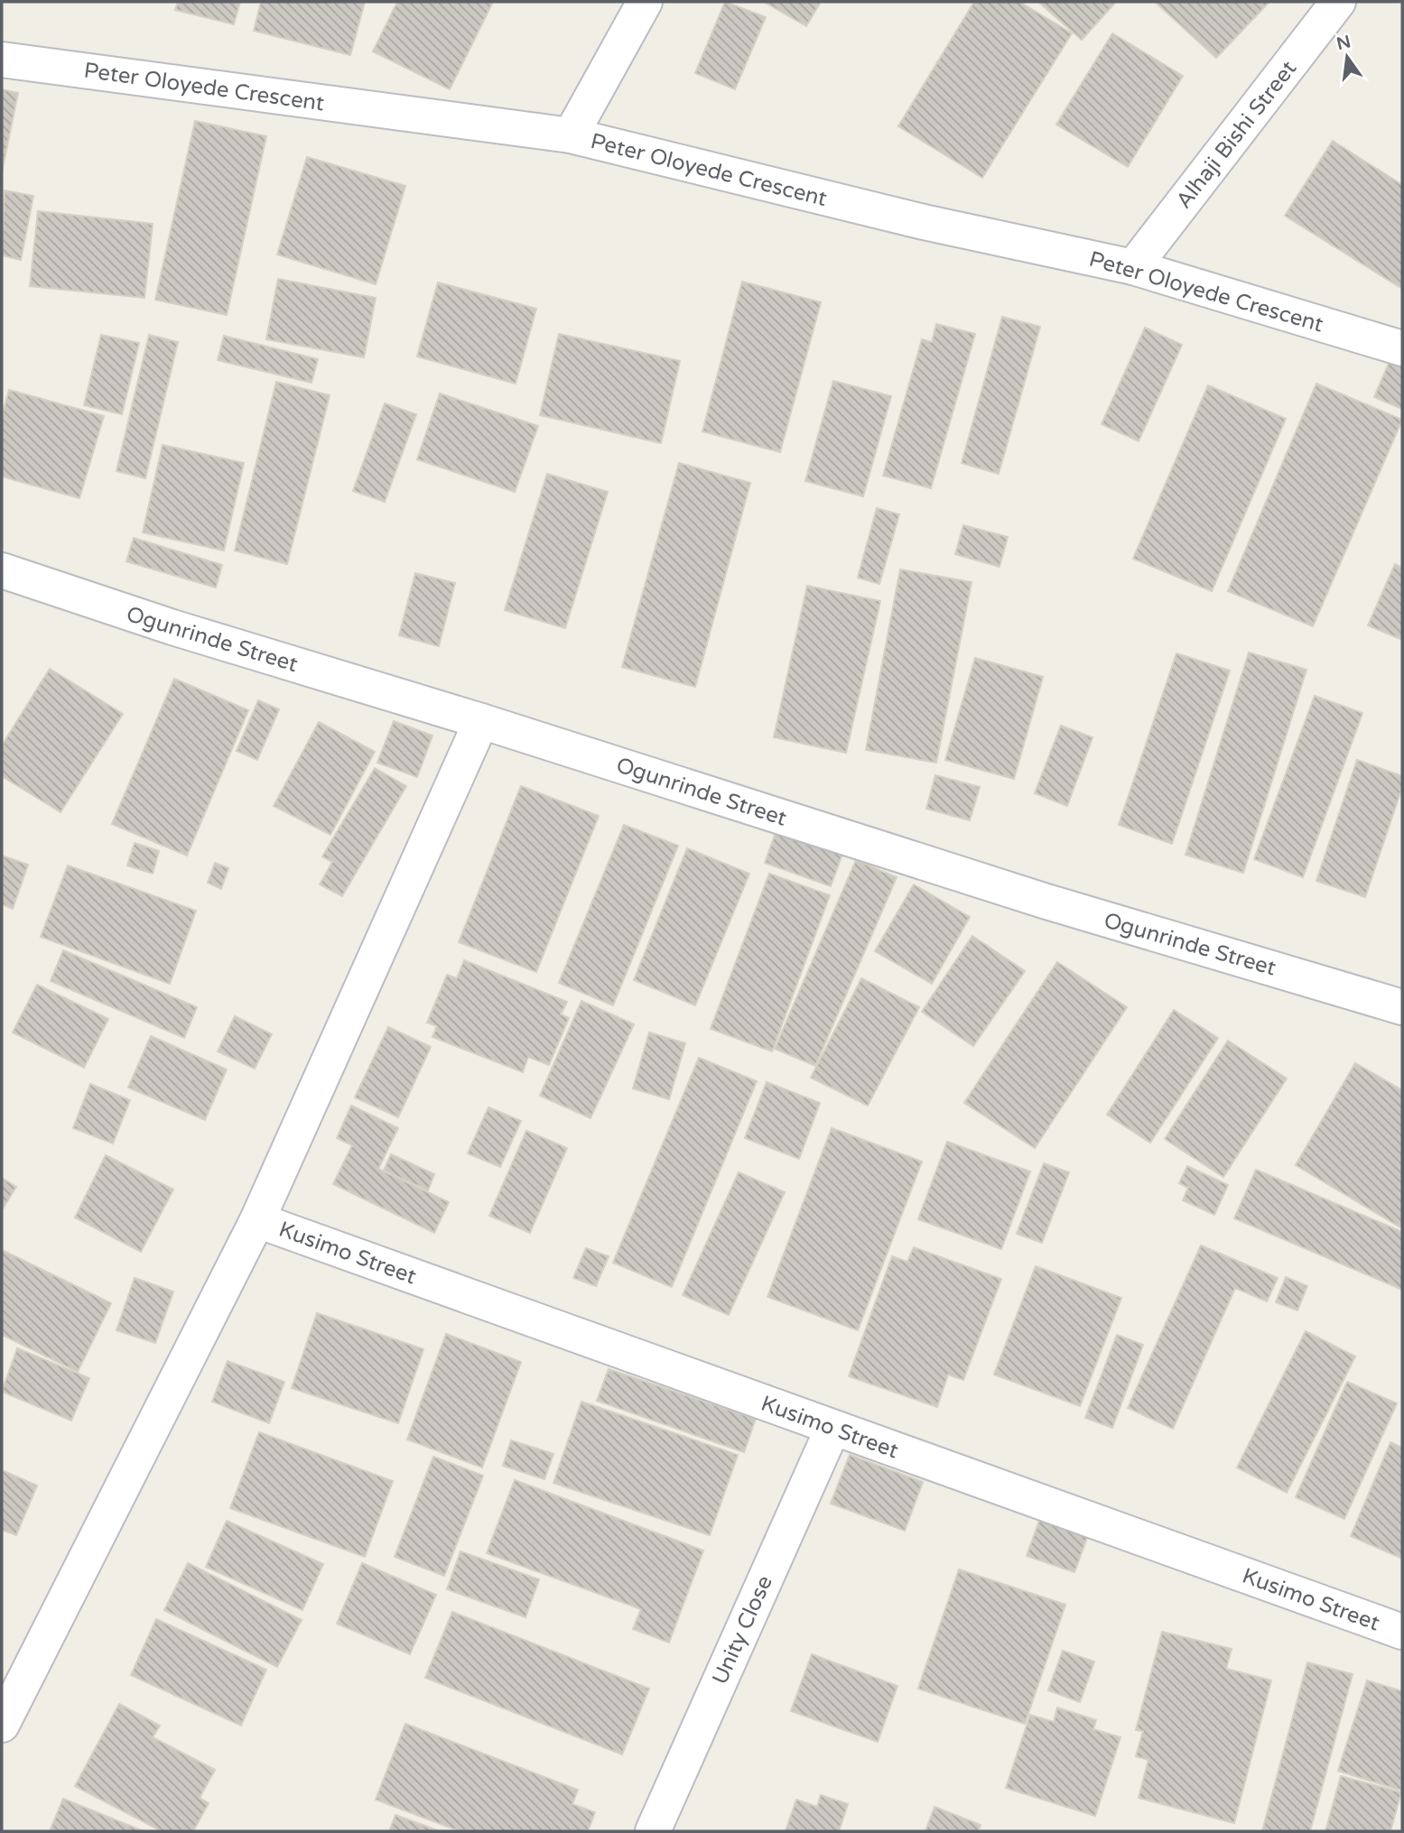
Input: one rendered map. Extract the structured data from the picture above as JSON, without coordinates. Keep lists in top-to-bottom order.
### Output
{
  "streets": {
    "street": [
      "Peter Oloyede Crescent",
      "Alhaji Bishi Street",
      "Ogunrinde Street",
      "Kusimo Street",
      "Unity Close"
    ]
  },
  "crossings": [
    ["Peter Oloyede Crescent", "Alhaji Bishi Street"],
    ["Kusimo Street", "Unity Close"]
  ],
  "north": "top"
}
